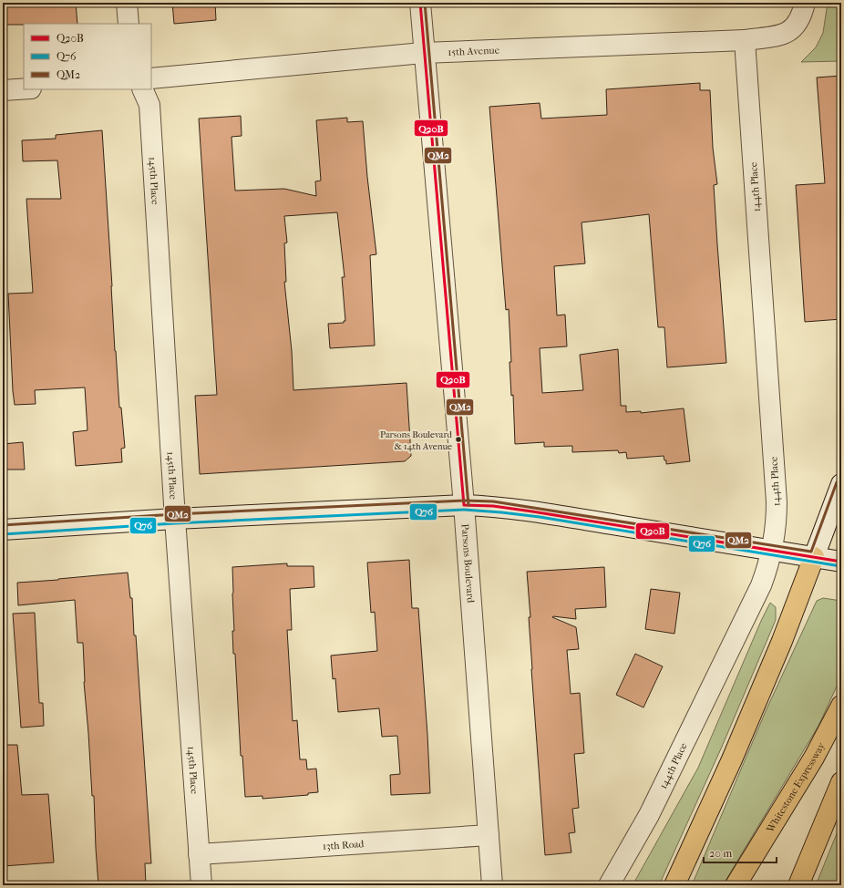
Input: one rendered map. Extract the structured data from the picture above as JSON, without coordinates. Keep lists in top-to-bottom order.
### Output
{
  "streets": {
    "highway": ["Whitestone Expressway"],
    "street": [
      "15th Avenue",
      "145th Place",
      "144th Place",
      "Parsons Boulevard",
      "13th Road"
    ]
  },
  "crossings": [
    ["15th Avenue", "144th Place"],
    ["15th Avenue", "Parsons Boulevard"],
    ["145th Place", "13th Road"],
    ["Parsons Boulevard", "13th Road"]
  ],
  "places": ["Parsons Boulevard & 14th Avenue"],
  "lines": ["transit line Q20B", "transit line QM2", "transit line Q76"],
  "legend": ["Q20B", "Q76", "QM2"],
  "scale_bar": "20 m"
}
